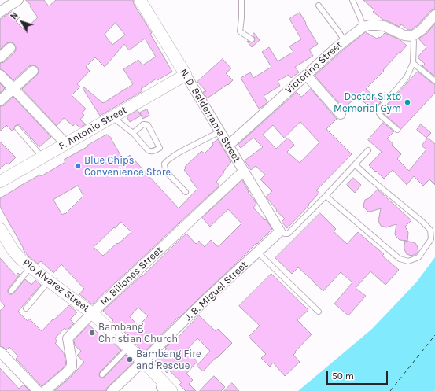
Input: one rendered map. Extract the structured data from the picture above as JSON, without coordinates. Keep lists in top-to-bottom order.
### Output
{
  "streets": {
    "street": [
      "Victorino Street",
      "N. D. Balderrama Street",
      "F. Antonio Street",
      "M. Billones Street",
      "Pio Alvarez Street",
      "J. B. Miguel Street"
    ]
  },
  "crossings": [
    ["Victorino Street", "N. D. Balderrama Street"],
    ["N. D. Balderrama Street", "F. Antonio Street"],
    ["N. D. Balderrama Street", "M. Billones Street"],
    ["N. D. Balderrama Street", "J. B. Miguel Street"],
    ["M. Billones Street", "Pio Alvarez Street"],
    ["Pio Alvarez Street", "J. B. Miguel Street"]
  ],
  "places": [
    "Doctor Sixto Memorial Gym",
    "Blue Chips Convenience Store",
    "Bambang Christian Church",
    "Bambang Fire and Rescue"
  ],
  "scale_bar": "50 m",
  "north": "top left"
}
